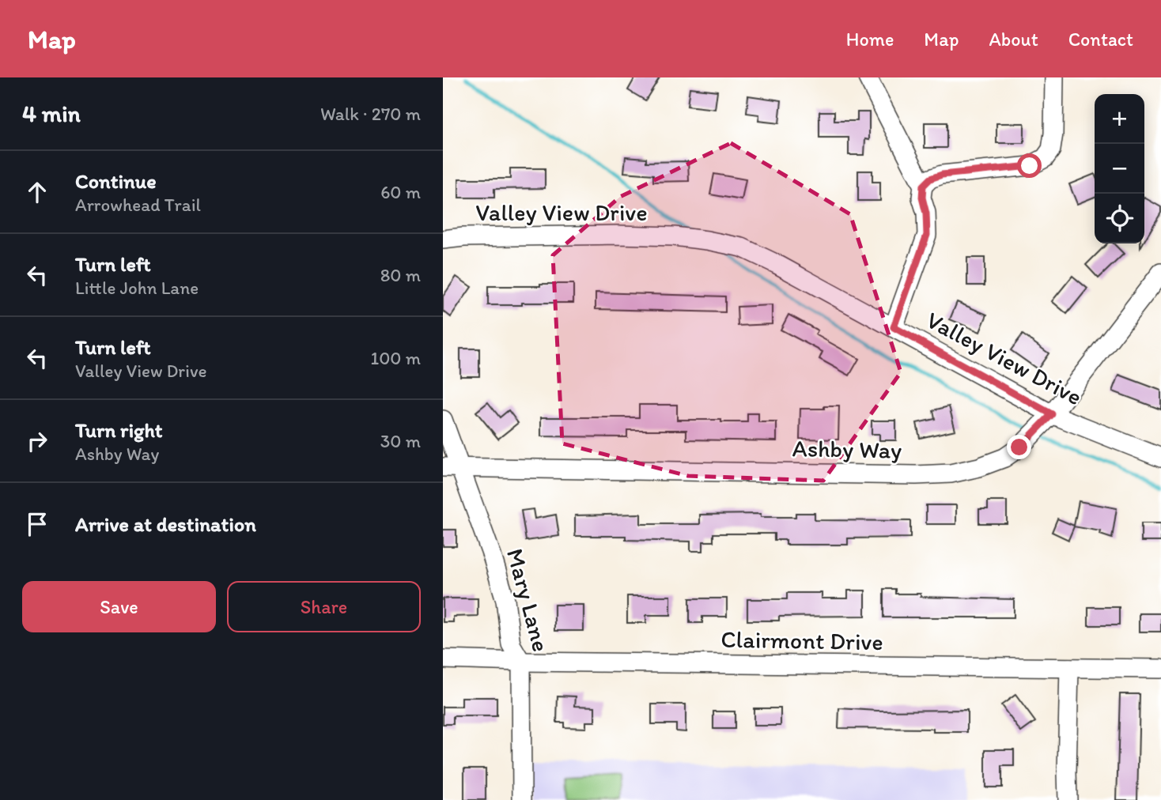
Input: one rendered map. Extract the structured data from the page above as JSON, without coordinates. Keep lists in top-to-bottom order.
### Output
{
  "streets": {
    "street": [
      "Valley View Drive",
      "Ashby Way",
      "Mary Lane",
      "Clairmont Drive"
    ]
  },
  "crossings": [
    ["Valley View Drive", "Ashby Way"],
    ["Ashby Way", "Mary Lane"],
    ["Mary Lane", "Clairmont Drive"]
  ],
  "page": {
    "header": "Map",
    "nav": [
      "Home",
      "Map",
      "About",
      "Contact"
    ],
    "heading": ["4 min", "Walk · 270 m"],
    "map_buttons": ["+", "−"],
    "list": [
      ["Continue", "Arrowhead Trail", "60 m"],
      ["Turn left", "Little John Lane", "80 m"],
      ["Turn left", "Valley View Drive", "100 m"],
      ["Turn right", "Ashby Way", "30 m"],
      "Arrive at destination"
    ],
    "buttons": ["Save", "Share"]
  }
}
